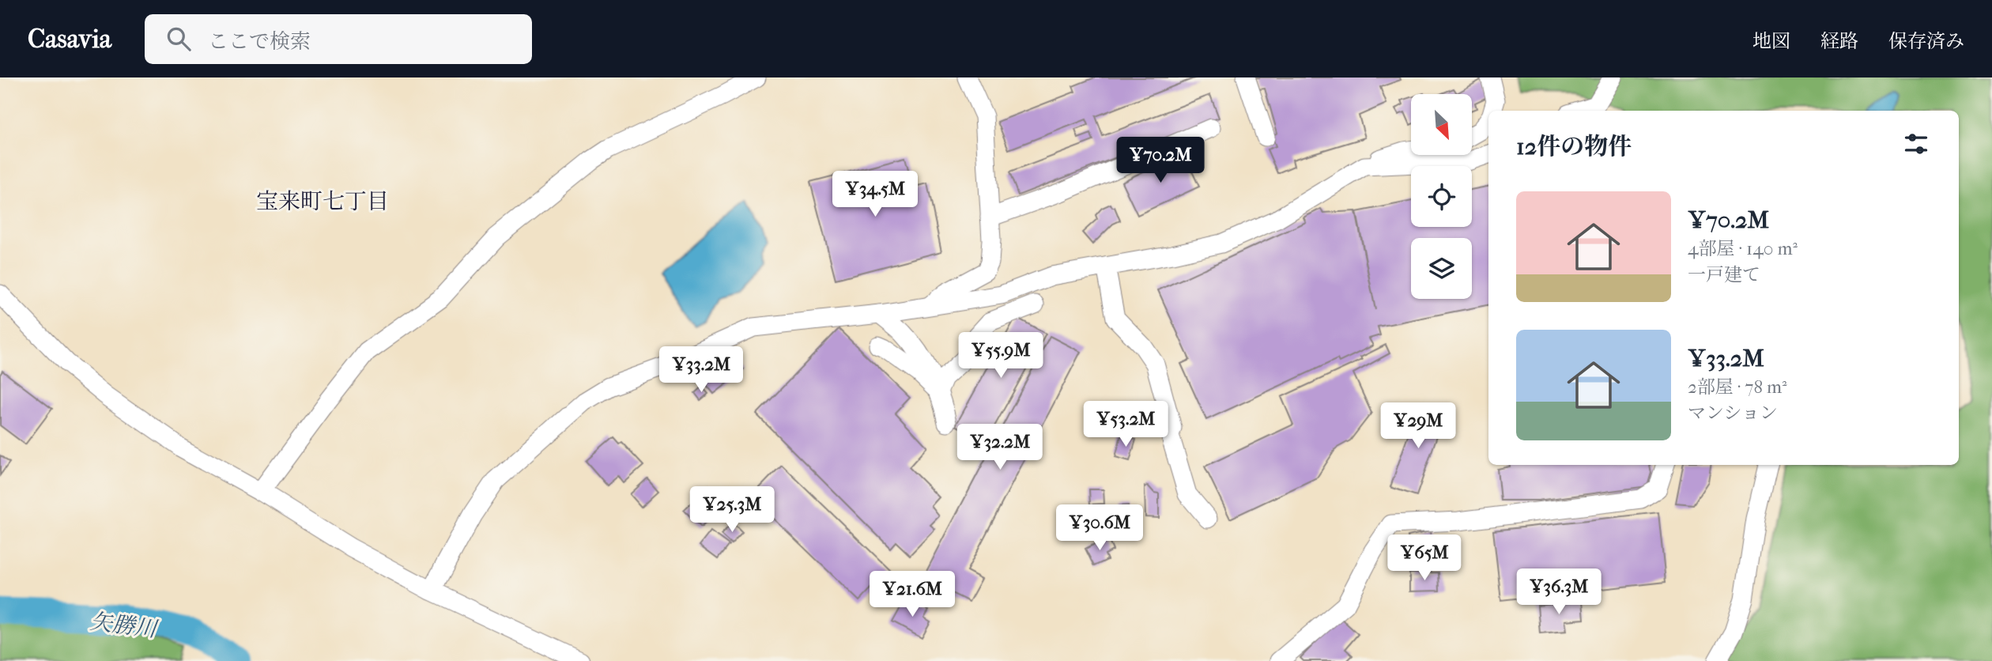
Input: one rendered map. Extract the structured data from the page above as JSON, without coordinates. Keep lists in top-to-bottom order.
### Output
{
  "districts": ["宝来町七丁目"],
  "water": ["矢勝川"],
  "north": "bottom right",
  "page": {
    "header": "Casavia",
    "search": "ここで検索",
    "nav": ["地図", "経路", "保存済み"],
    "heading": "12件の物件",
    "price": [
      "¥70.2M",
      "¥34.5M",
      "¥55.9M",
      "¥33.2M",
      "¥53.2M",
      "¥29M",
      "¥32.2M",
      "¥25.3M",
      "¥30.6M",
      "¥65M",
      "¥36.3M",
      "¥21.6M"
    ],
    "list": [
      {
        "name": "¥70.2M",
        "note": "4部屋 · 140 m² · 一戸建て"
      },
      {
        "name": "¥33.2M",
        "note": "2部屋 · 78 m² · マンション"
      }
    ]
  }
}
